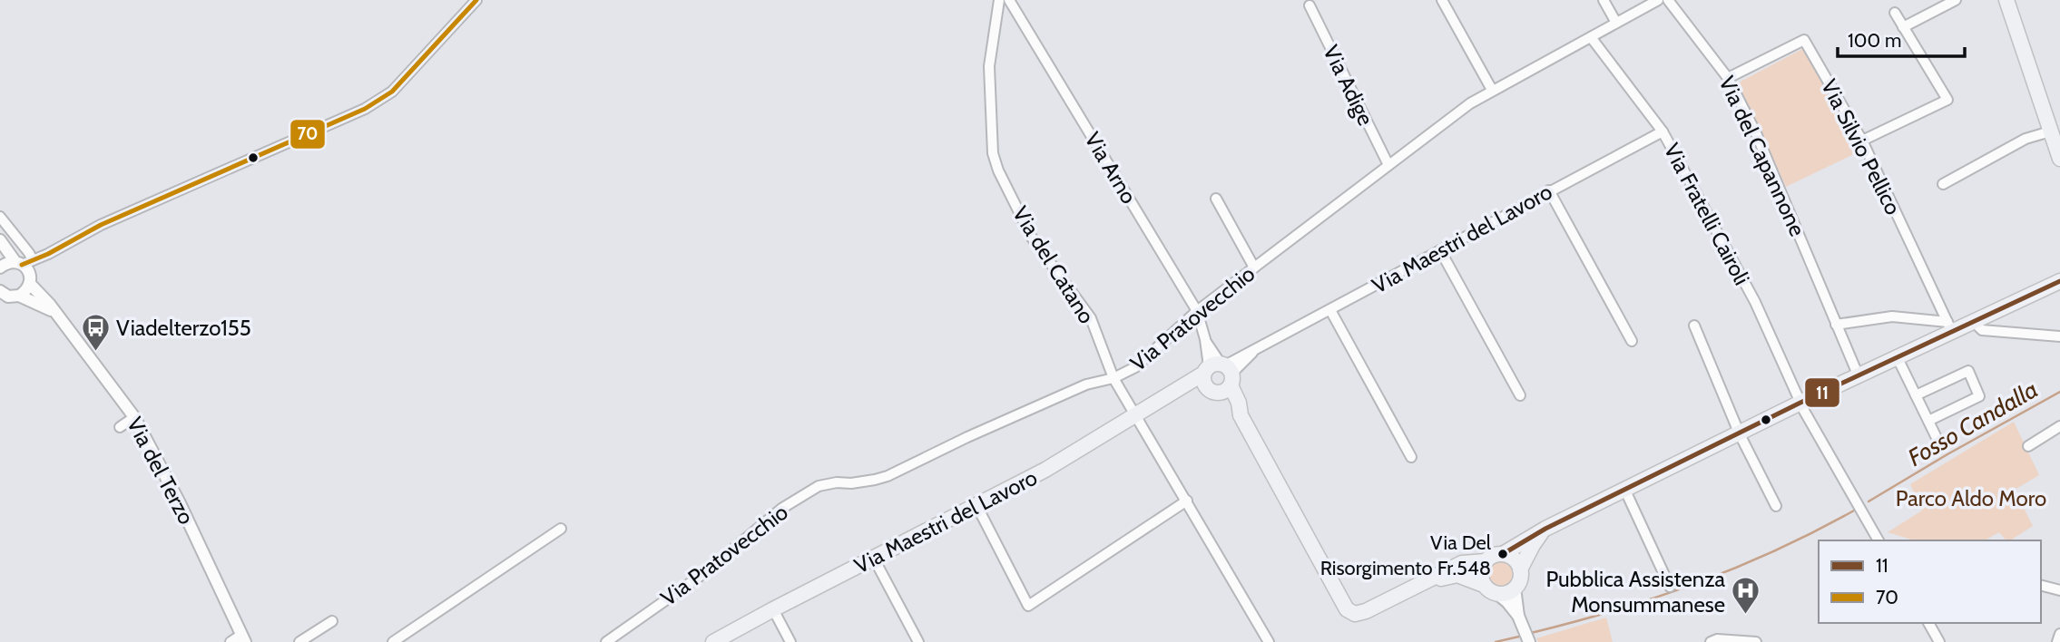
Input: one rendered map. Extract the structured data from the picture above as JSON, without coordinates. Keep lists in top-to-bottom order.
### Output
{
  "streets": {
    "main road": ["Via Maestri del Lavoro"],
    "street": [
      "Via Adige",
      "Via Silvio Pellico",
      "Via del Capannone",
      "Via Arno",
      "Via Fratelli Cairoli",
      "Via del Catano",
      "Via Pratovecchio",
      "Via del Terzo"
    ]
  },
  "crossings": [
    ["Via Adige", "Via Pratovecchio"],
    ["Via Silvio Pellico", "Via del Capannone"],
    ["Via Arno", "Via Maestri del Lavoro"],
    ["Via Arno", "Via Pratovecchio"],
    ["Via Fratelli Cairoli", "Via Maestri del Lavoro"],
    ["Via Fratelli Cairoli", "Via Pratovecchio"],
    ["Via Maestri del Lavoro", "Via del Catano"],
    ["Via del Catano", "Via Pratovecchio"]
  ],
  "water": ["Fosso Candalla"],
  "parks": ["Parco Aldo Moro"],
  "places": {
    "bus stop": ["Viadelterzo155"],
    "other": ["Via Del Risorgimento Fr.548"],
    "hospital": ["Pubblica Assistenza Monsummanese"]
  },
  "lines": ["transit line 70", "transit line 11"],
  "legend": ["11", "70"],
  "scale_bar": "100 m"
}
